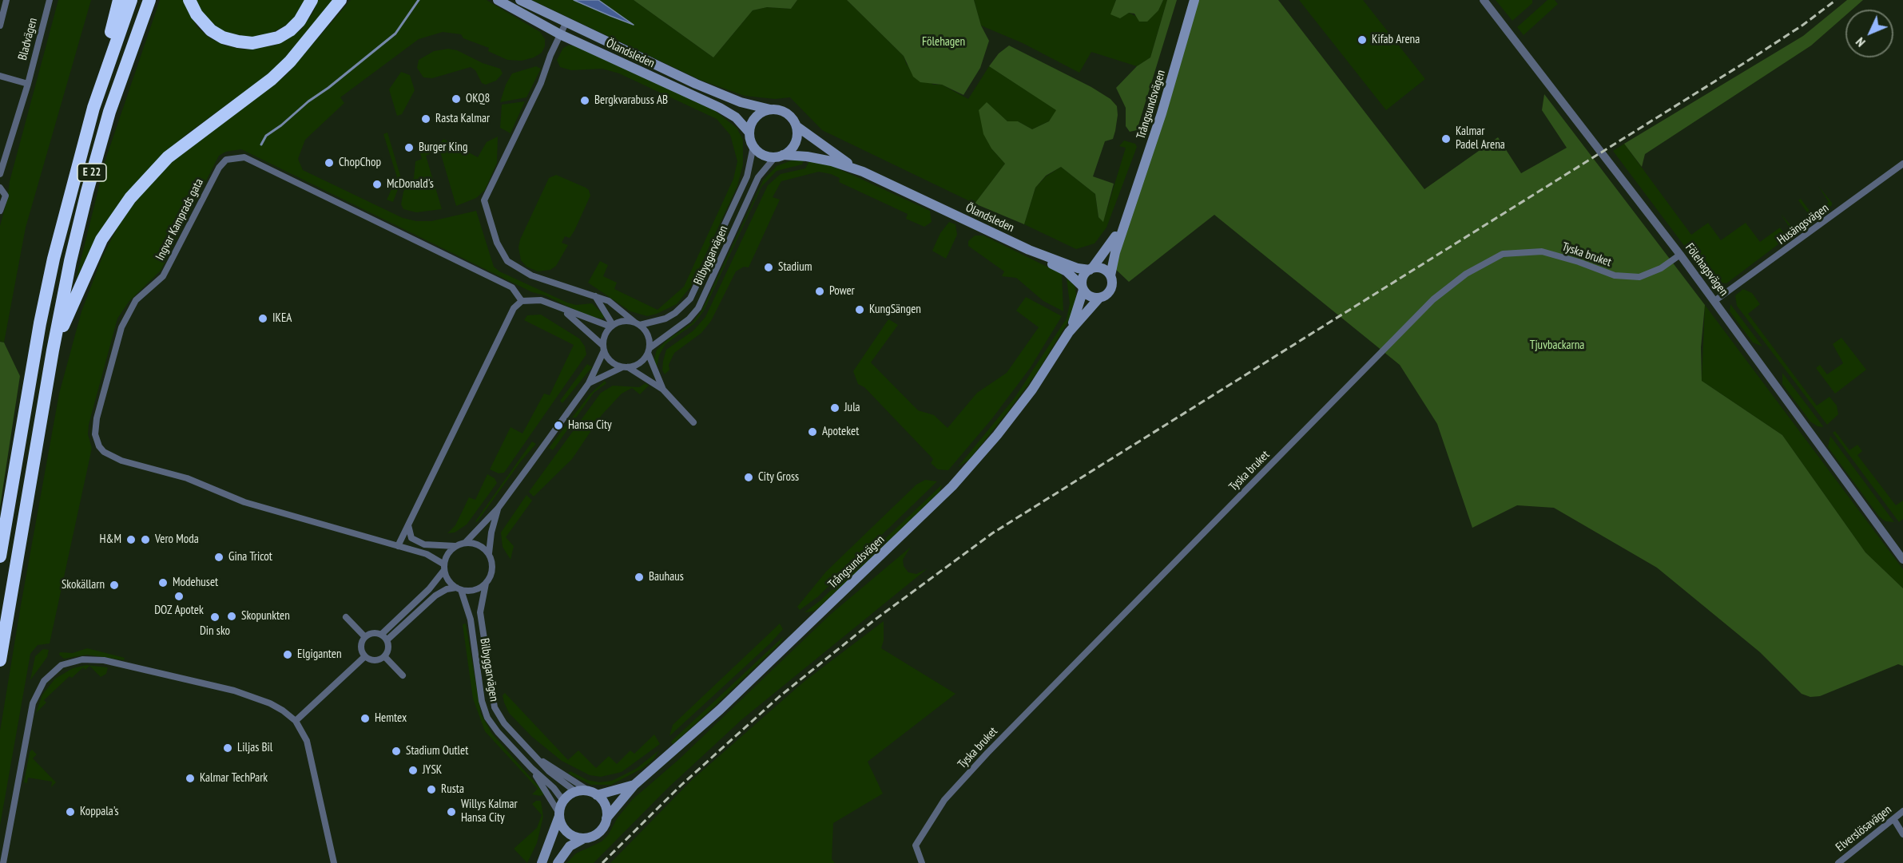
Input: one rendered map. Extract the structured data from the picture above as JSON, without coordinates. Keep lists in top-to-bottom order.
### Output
{
  "streets": {
    "highway": ["E 22"],
    "main road": ["Ölandsleden", "Trångsundsvägen"],
    "street": [
      "Bladvägen",
      "Ingvar Kamprads gata",
      "Husängsvägen",
      "Tyska bruket",
      "Bilbyggarvägen",
      "Fölehagsvägen",
      "Elverslösavägen"
    ]
  },
  "crossings": [
    ["Ölandsleden", "Trångsundsvägen"],
    ["Ölandsleden", "Bilbyggarvägen"],
    ["Trångsundsvägen", "Bilbyggarvägen"],
    ["Husängsvägen", "Fölehagsvägen"],
    ["Tyska bruket", "Fölehagsvägen"]
  ],
  "parks": ["Fölehagen", "Tjuvbackarna"],
  "places": [
    "Kifab Arena",
    "OKQ8",
    "Bergkvarabuss AB",
    "Rasta Kalmar",
    "Kalmar Padel Arena",
    "Burger King",
    "ChopChop",
    "McDonald's",
    "Stadium",
    "Power",
    "KungSängen",
    "IKEA",
    "Jula",
    "Hansa City",
    "Apoteket",
    "City Gross",
    "H&M",
    "Vero Moda",
    "Gina Tricot",
    "Bauhaus",
    "Modehuset",
    "Skokällarn",
    "DOZ Apotek",
    "Skopunkten",
    "Din sko",
    "Elgiganten",
    "Hemtex",
    "Liljas Bil",
    "Stadium Outlet",
    "JYSK",
    "Kalmar TechPark",
    "Rusta",
    "Koppala's",
    "Willys Kalmar Hansa City"
  ],
  "north": "bottom left"
}
